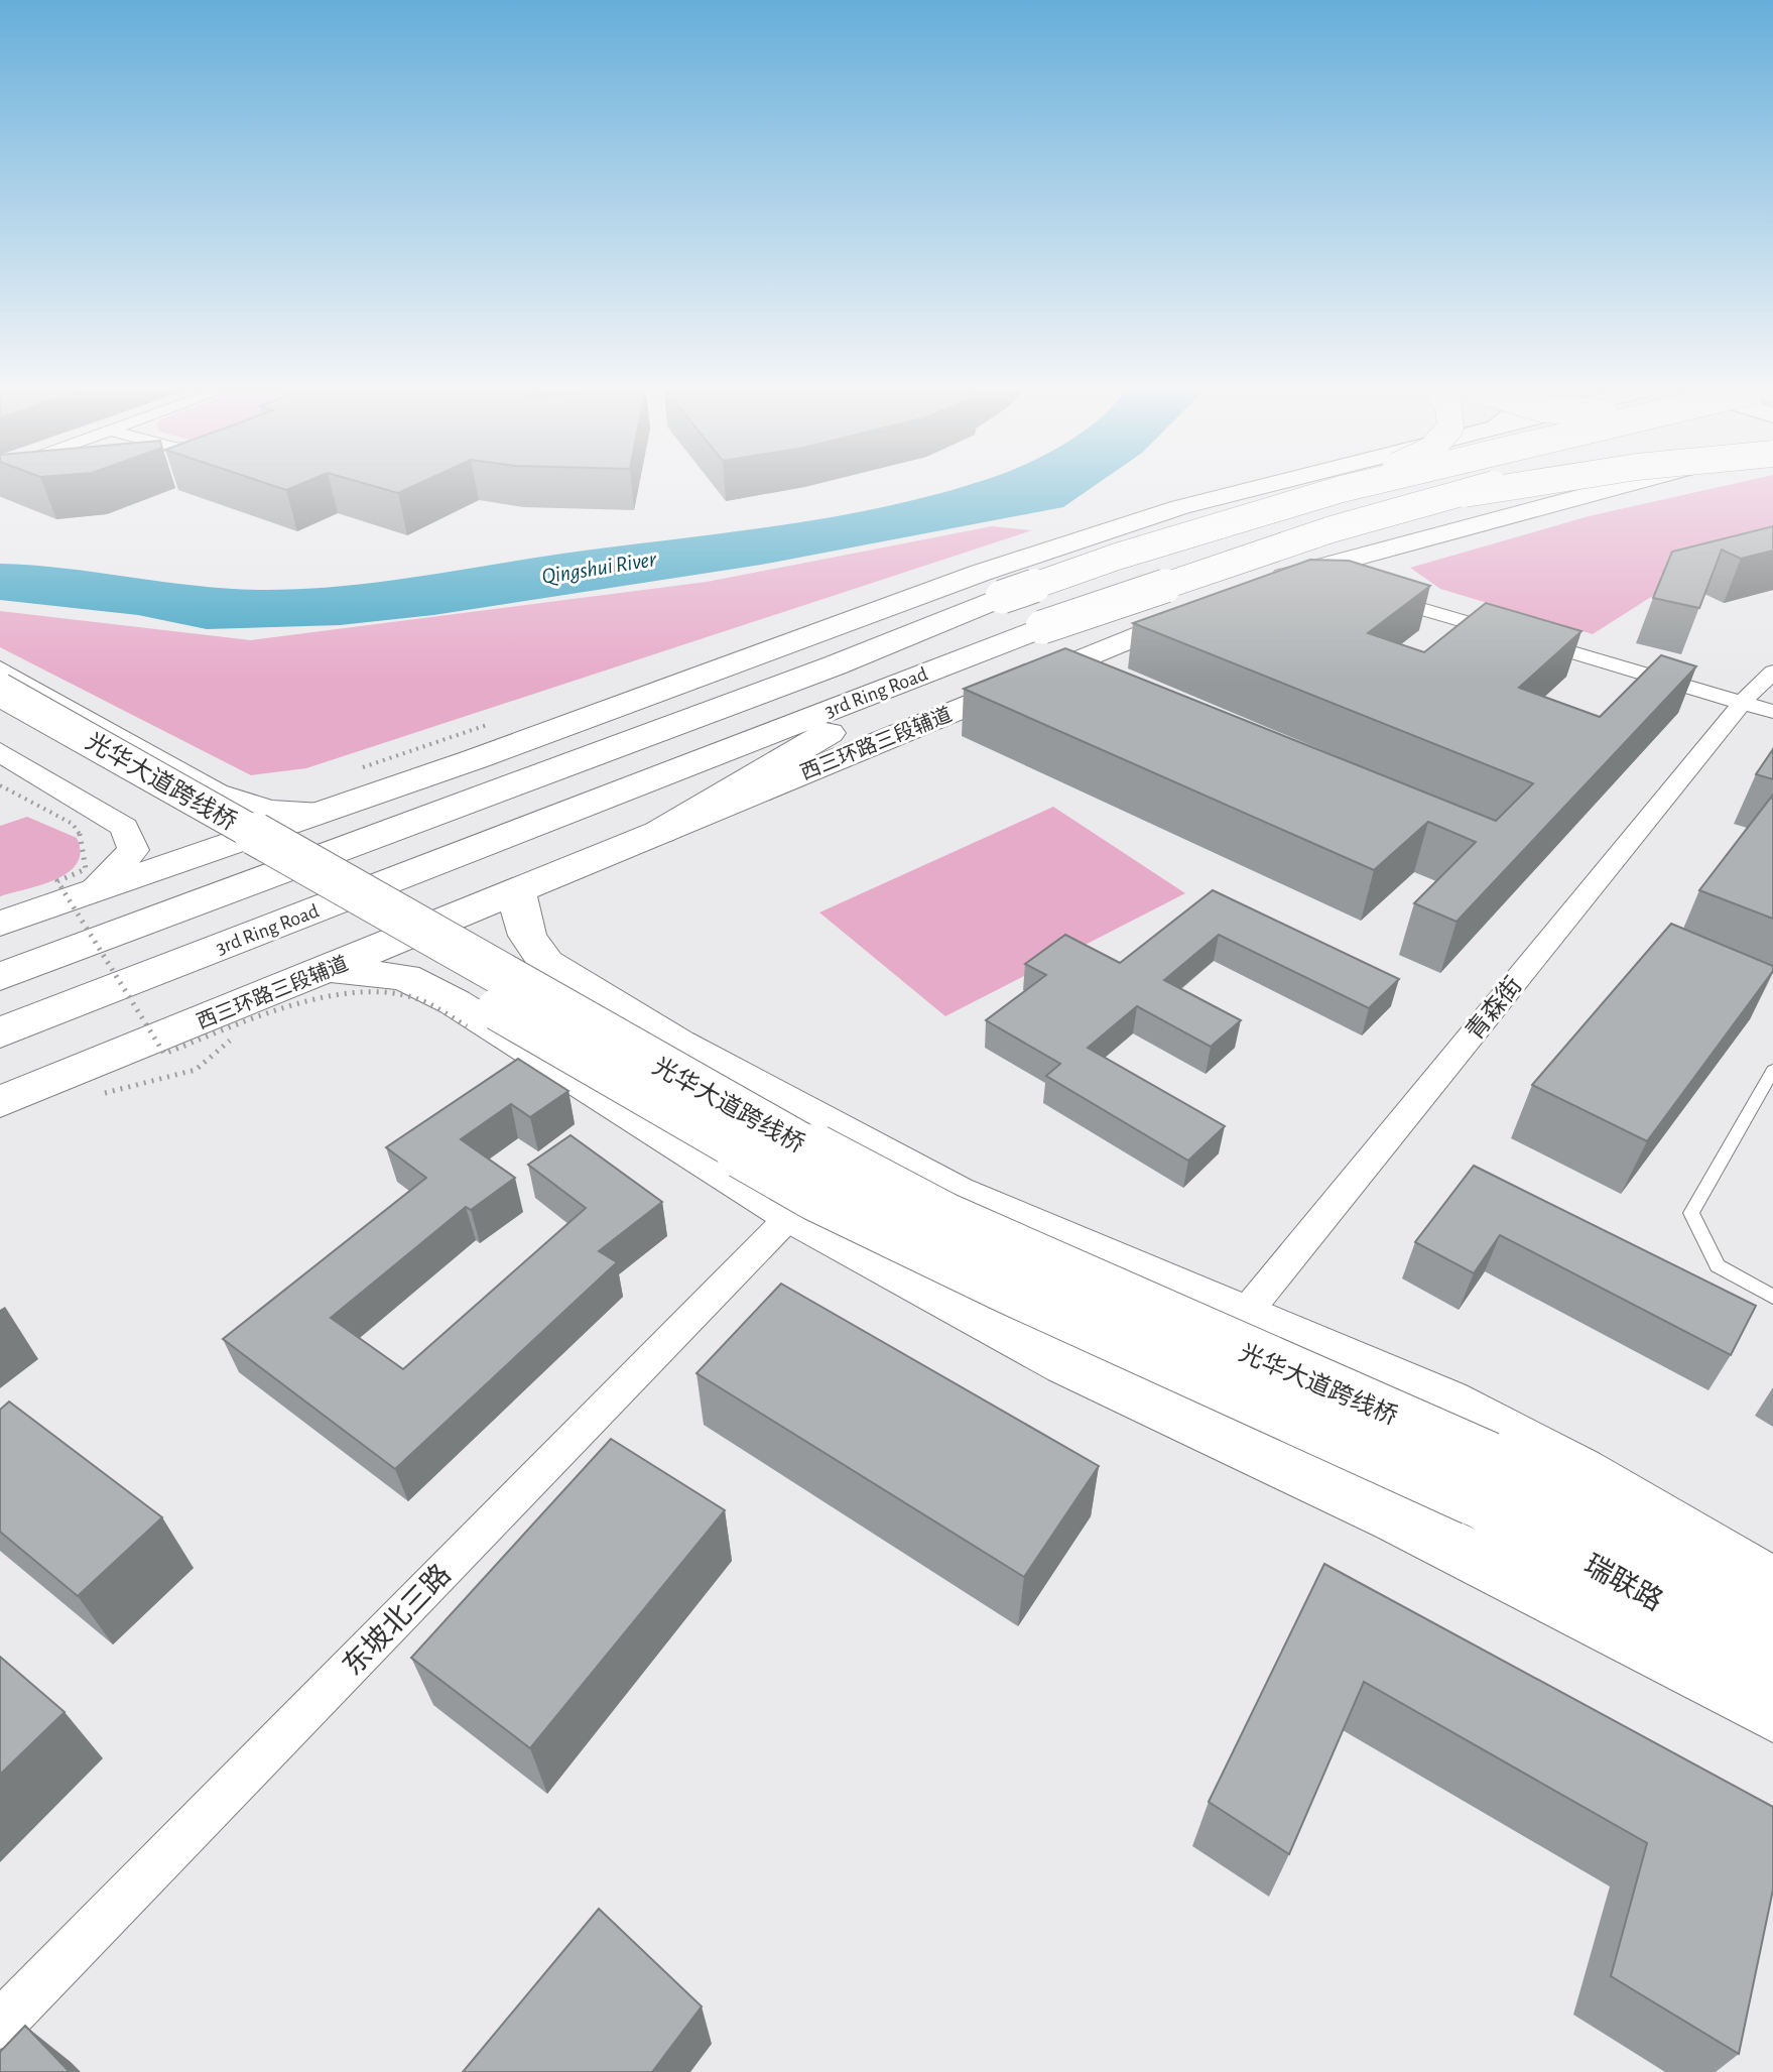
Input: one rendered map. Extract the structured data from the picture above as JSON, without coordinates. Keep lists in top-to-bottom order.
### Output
{
  "streets": {
    "main road": [
      "3rd Ring Road",
      "西三环路三段辅道",
      "光华大道跨线桥",
      "瑞联路"
    ],
    "street": ["青森街", "东坡北三路"]
  },
  "crossings": [
    ["光华大道跨线桥", "瑞联路"]
  ],
  "water": ["Qingshui River"]
}
